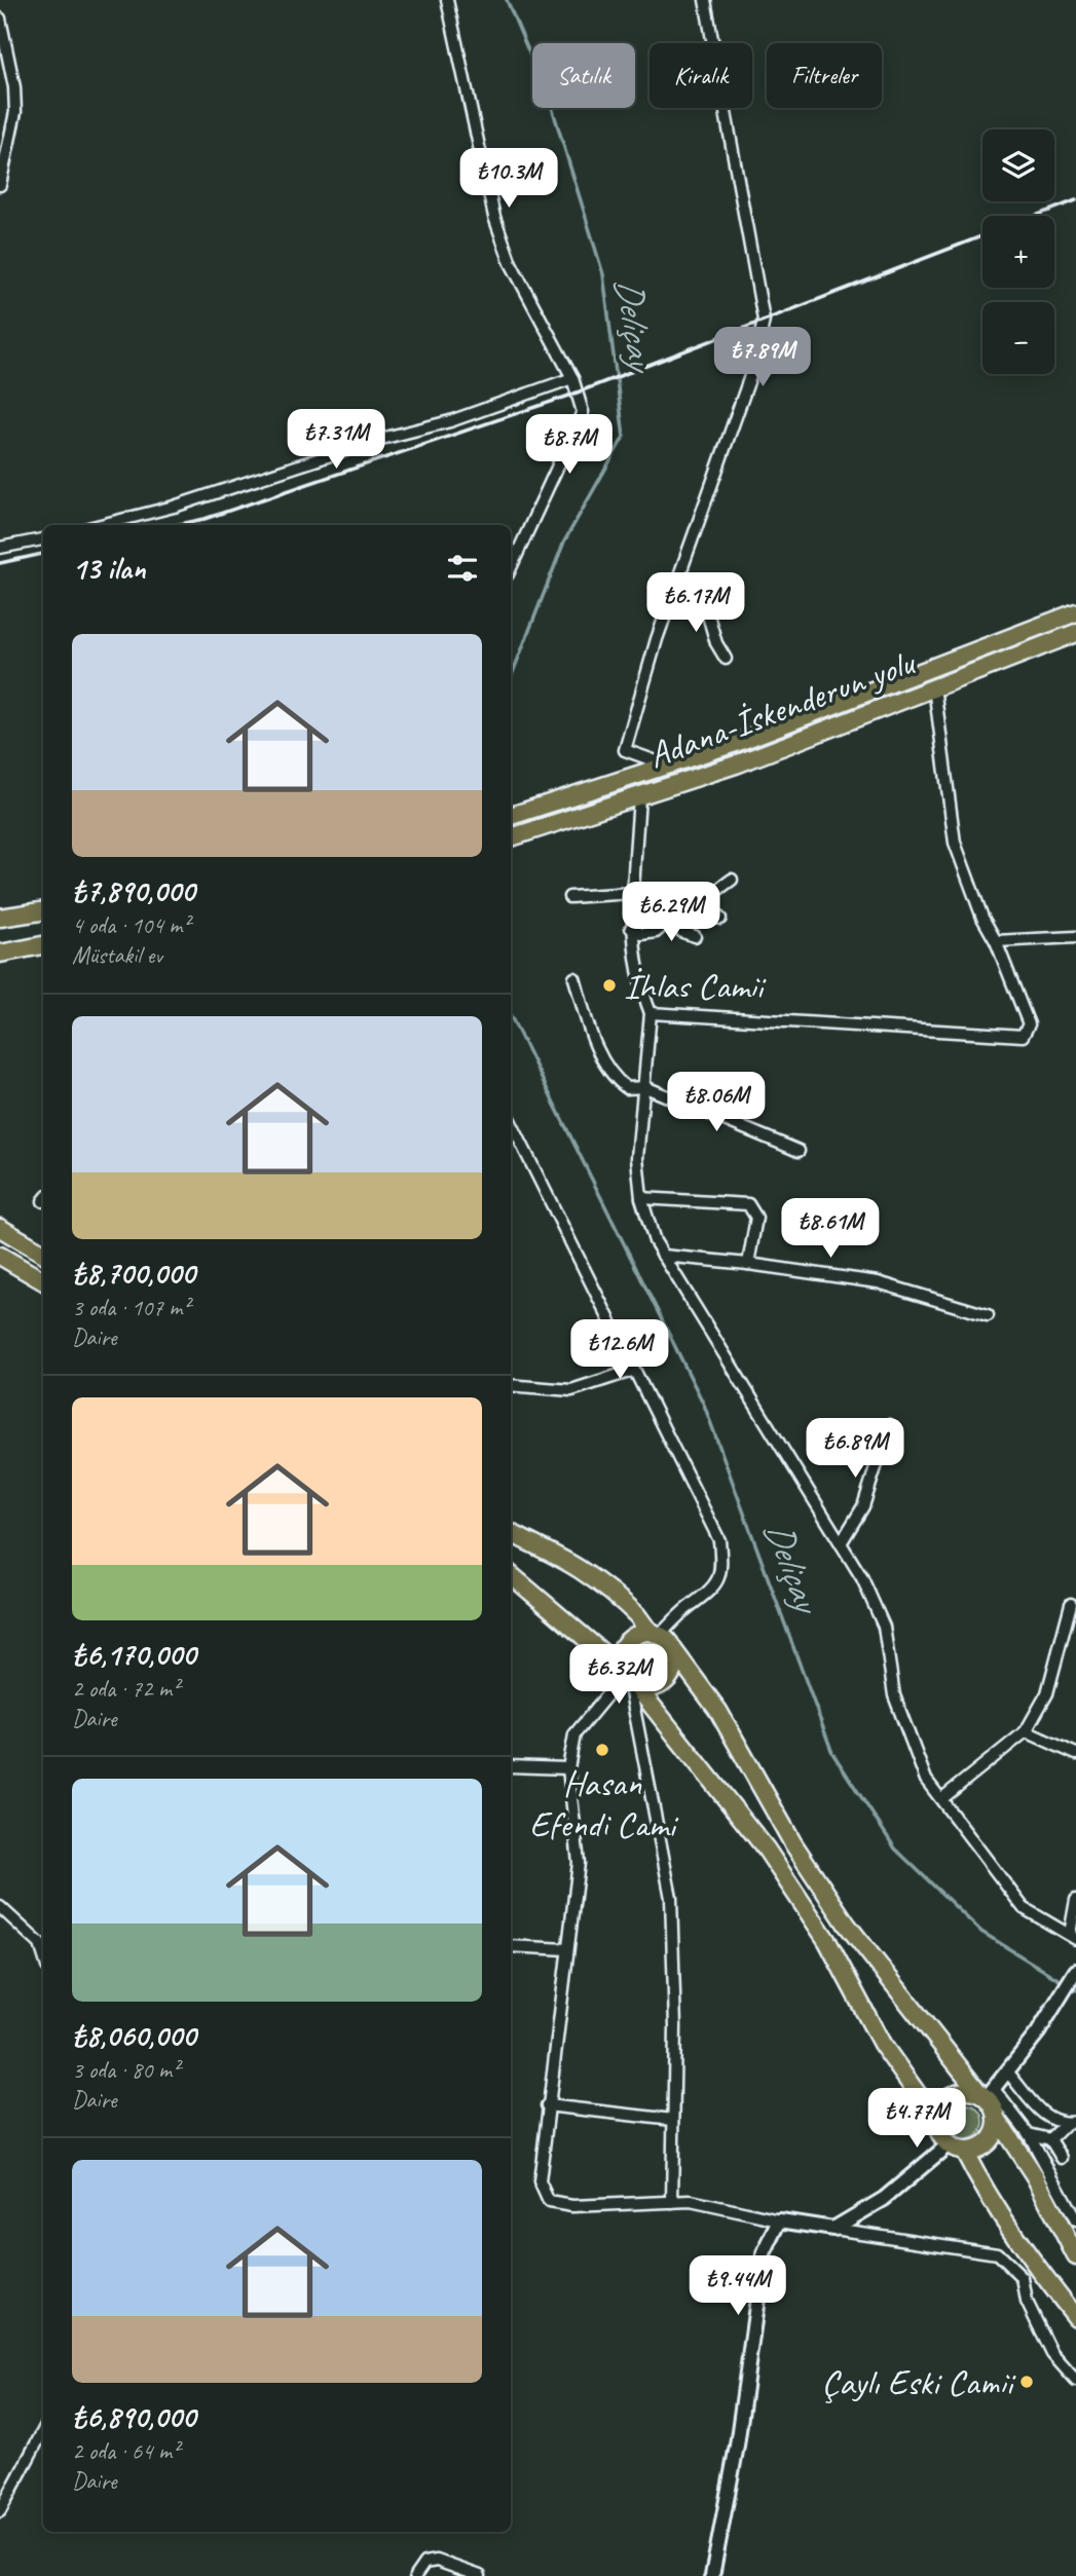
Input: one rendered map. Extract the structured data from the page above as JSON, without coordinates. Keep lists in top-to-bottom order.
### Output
{
  "streets": {
    "highway": ["Adana-İskenderun yolu"]
  },
  "water": ["Deliçay"],
  "places": ["İhlas Camii", "Hasan Efendi Cami", "Çaylı Eski Camii"],
  "page": {
    "chip": ["Satılık", "Kiralık", "Filtreler"],
    "map_buttons": ["+", "−"],
    "price": [
      "₺10.3M",
      "₺7.89M",
      "₺7.31M",
      "₺8.7M",
      "₺6.17M",
      "₺6.29M",
      "₺8.06M",
      "₺8.61M",
      "₺12.6M",
      "₺6.89M",
      "₺6.32M",
      "₺4.77M",
      "₺9.44M"
    ],
    "heading": "13 ilan",
    "list": [
      {
        "name": "₺7,890,000",
        "note": "4 oda · 104 m² · Müstakil ev"
      },
      {
        "name": "₺8,700,000",
        "note": "3 oda · 107 m² · Daire"
      },
      {
        "name": "₺6,170,000",
        "note": "2 oda · 72 m² · Daire"
      },
      {
        "name": "₺8,060,000",
        "note": "3 oda · 80 m² · Daire"
      },
      {
        "name": "₺6,890,000",
        "note": "2 oda · 64 m² · Daire"
      }
    ]
  }
}
